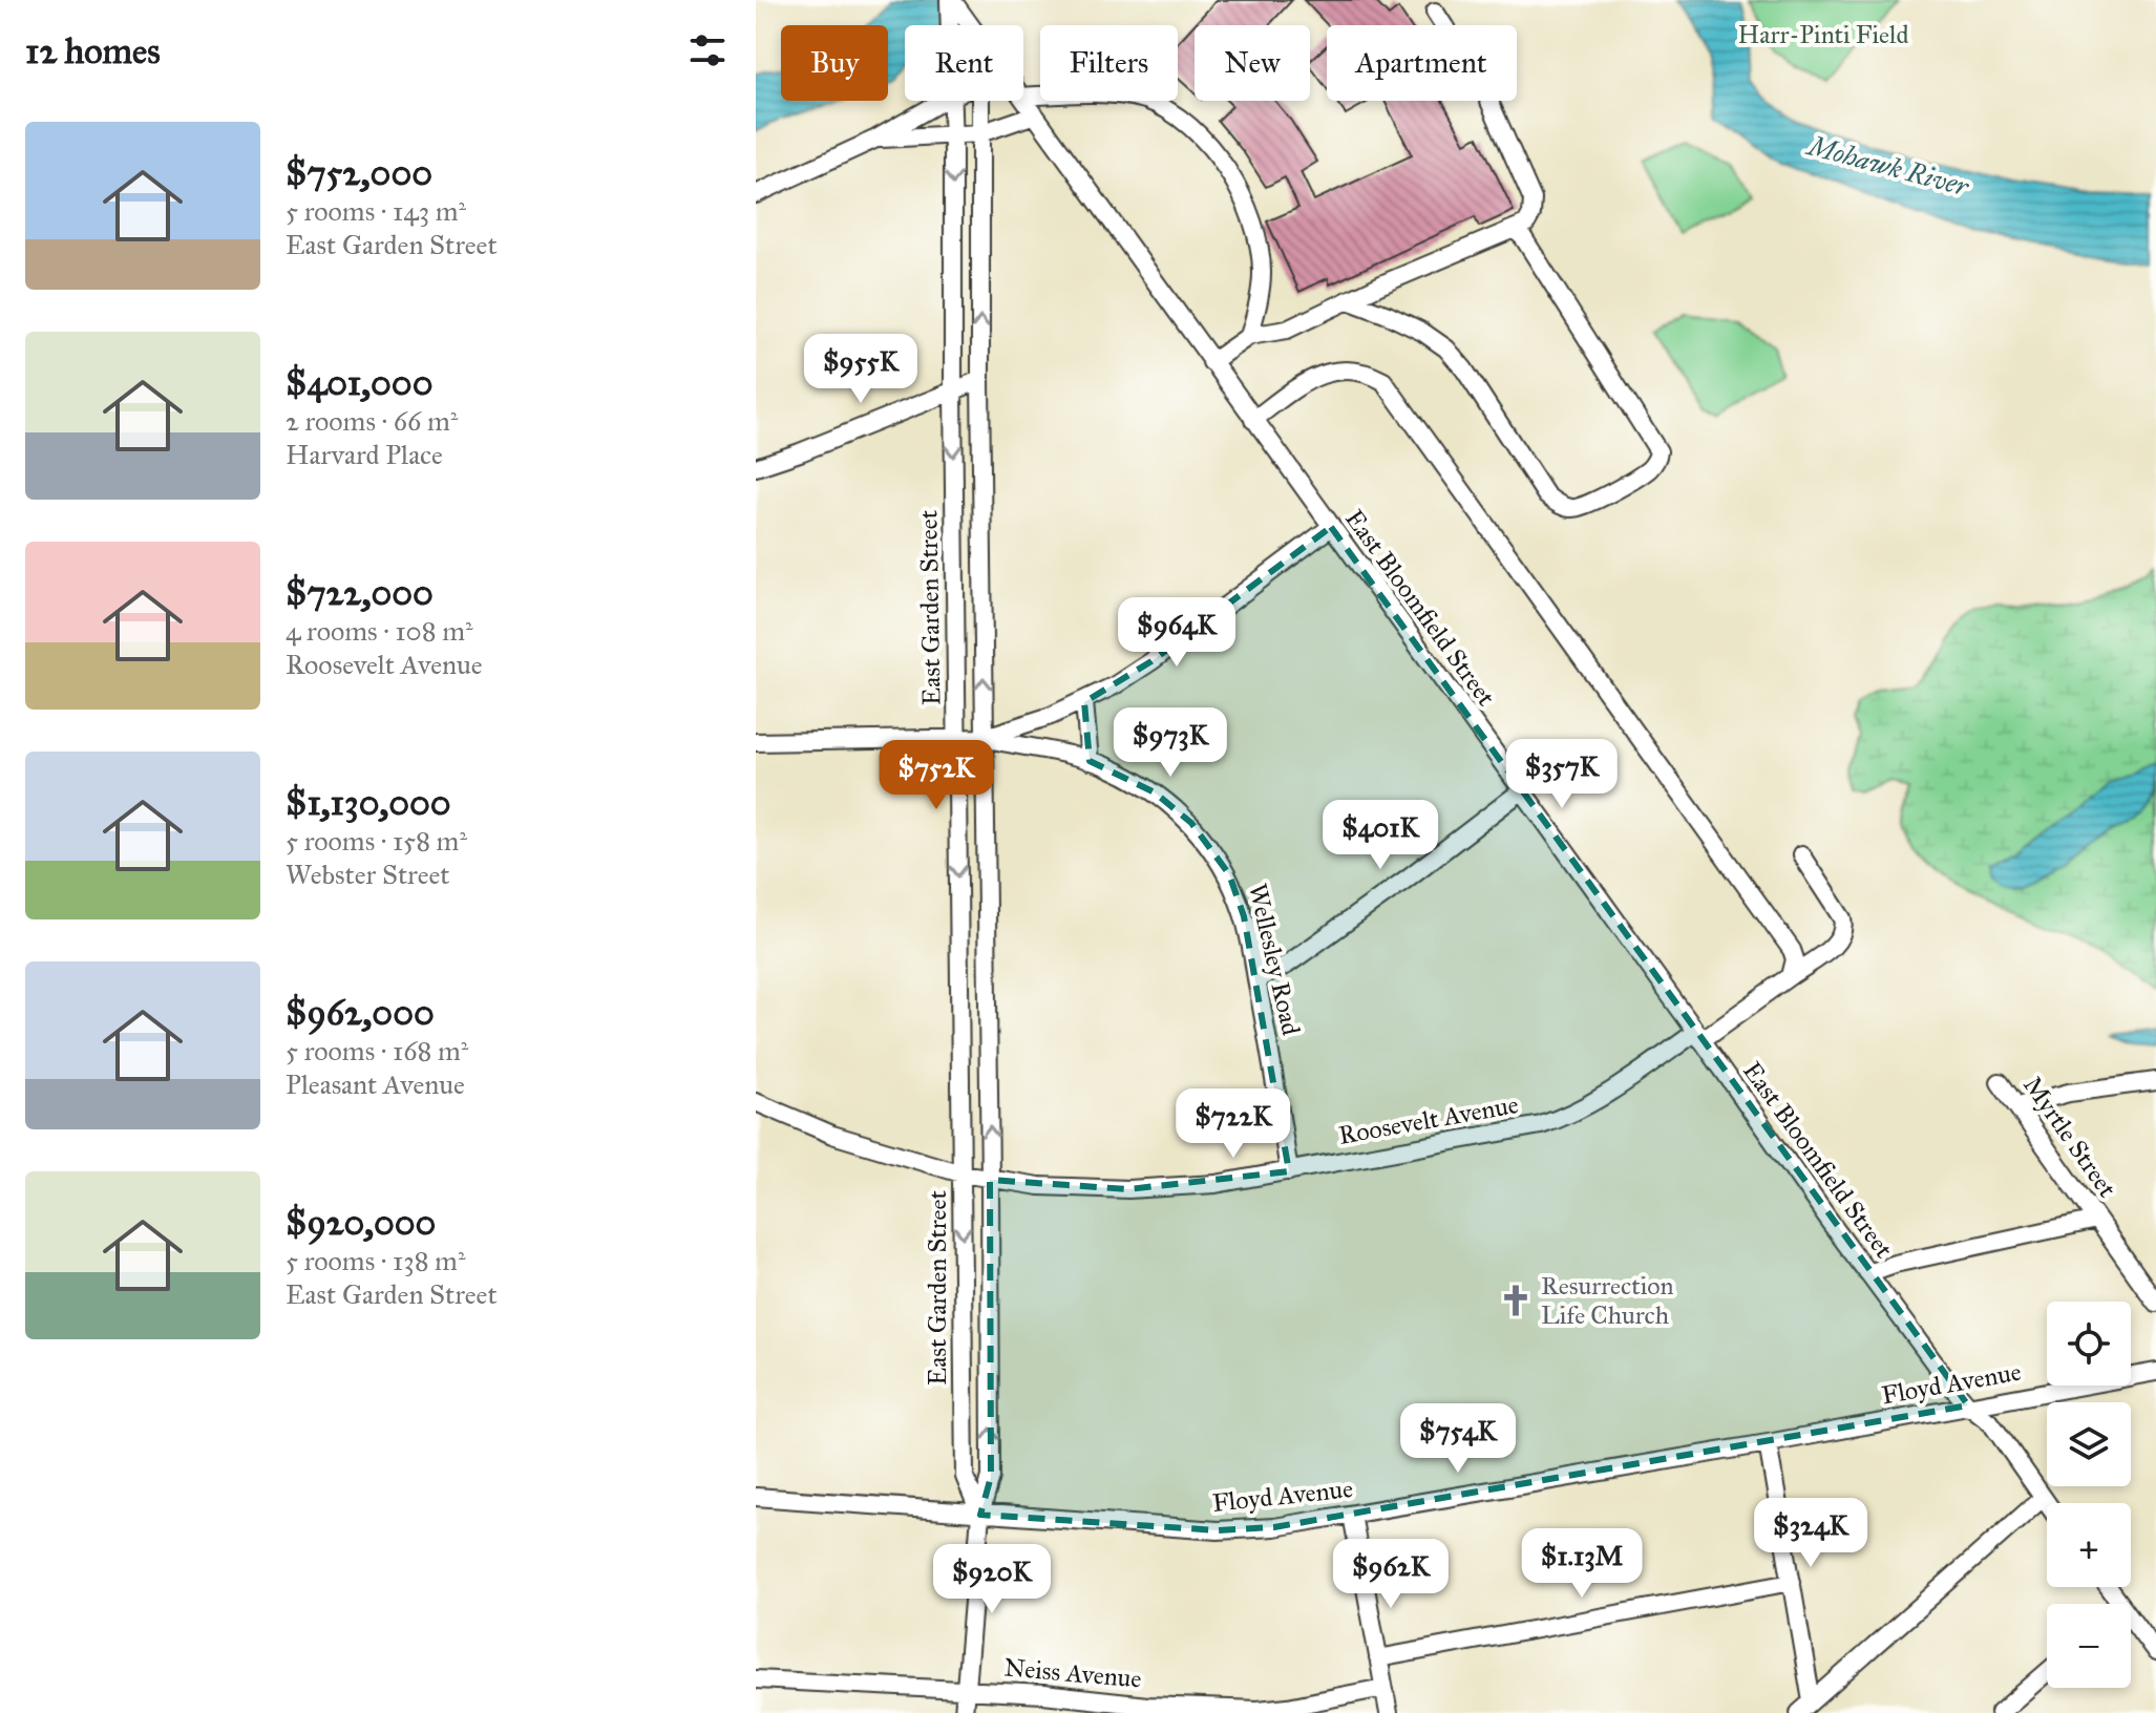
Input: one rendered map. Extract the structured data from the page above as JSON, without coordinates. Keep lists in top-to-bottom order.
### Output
{
  "streets": {
    "street": [
      "East Garden Street",
      "East Bloomfield Street",
      "Wellesley Road",
      "Roosevelt Avenue",
      "Myrtle Street",
      "Floyd Avenue",
      "Neiss Avenue"
    ]
  },
  "crossings": [
    ["East Garden Street", "East Bloomfield Street"],
    ["East Garden Street", "Wellesley Road"],
    ["East Garden Street", "Roosevelt Avenue"],
    ["East Garden Street", "Floyd Avenue"],
    ["East Garden Street", "Neiss Avenue"],
    ["East Bloomfield Street", "Roosevelt Avenue"],
    ["East Bloomfield Street", "Floyd Avenue"],
    ["Wellesley Road", "Roosevelt Avenue"]
  ],
  "water": ["Mohawk River"],
  "parks": ["Harr-Pinti Field"],
  "places": {
    "church": ["Resurrection Life Church"]
  },
  "page": {
    "heading": "12 homes",
    "chip": [
      "Buy",
      "Rent",
      "Filters",
      "New",
      "Apartment"
    ],
    "list": [
      {
        "name": "$752,000",
        "note": "5 rooms · 143 m² · East Garden Street"
      },
      {
        "name": "$401,000",
        "note": "2 rooms · 66 m² · Harvard Place"
      },
      {
        "name": "$722,000",
        "note": "4 rooms · 108 m² · Roosevelt Avenue"
      },
      {
        "name": "$1,130,000",
        "note": "5 rooms · 158 m² · Webster Street"
      },
      {
        "name": "$962,000",
        "note": "5 rooms · 168 m² · Pleasant Avenue"
      },
      {
        "name": "$920,000",
        "note": "5 rooms · 138 m² · East Garden Street"
      }
    ],
    "price": [
      "$955K",
      "$964K",
      "$973K",
      "$357K",
      "$752K",
      "$401K",
      "$722K",
      "$754K",
      "$324K",
      "$1.13M",
      "$962K",
      "$920K"
    ],
    "map_buttons": ["+", "−"]
  }
}
